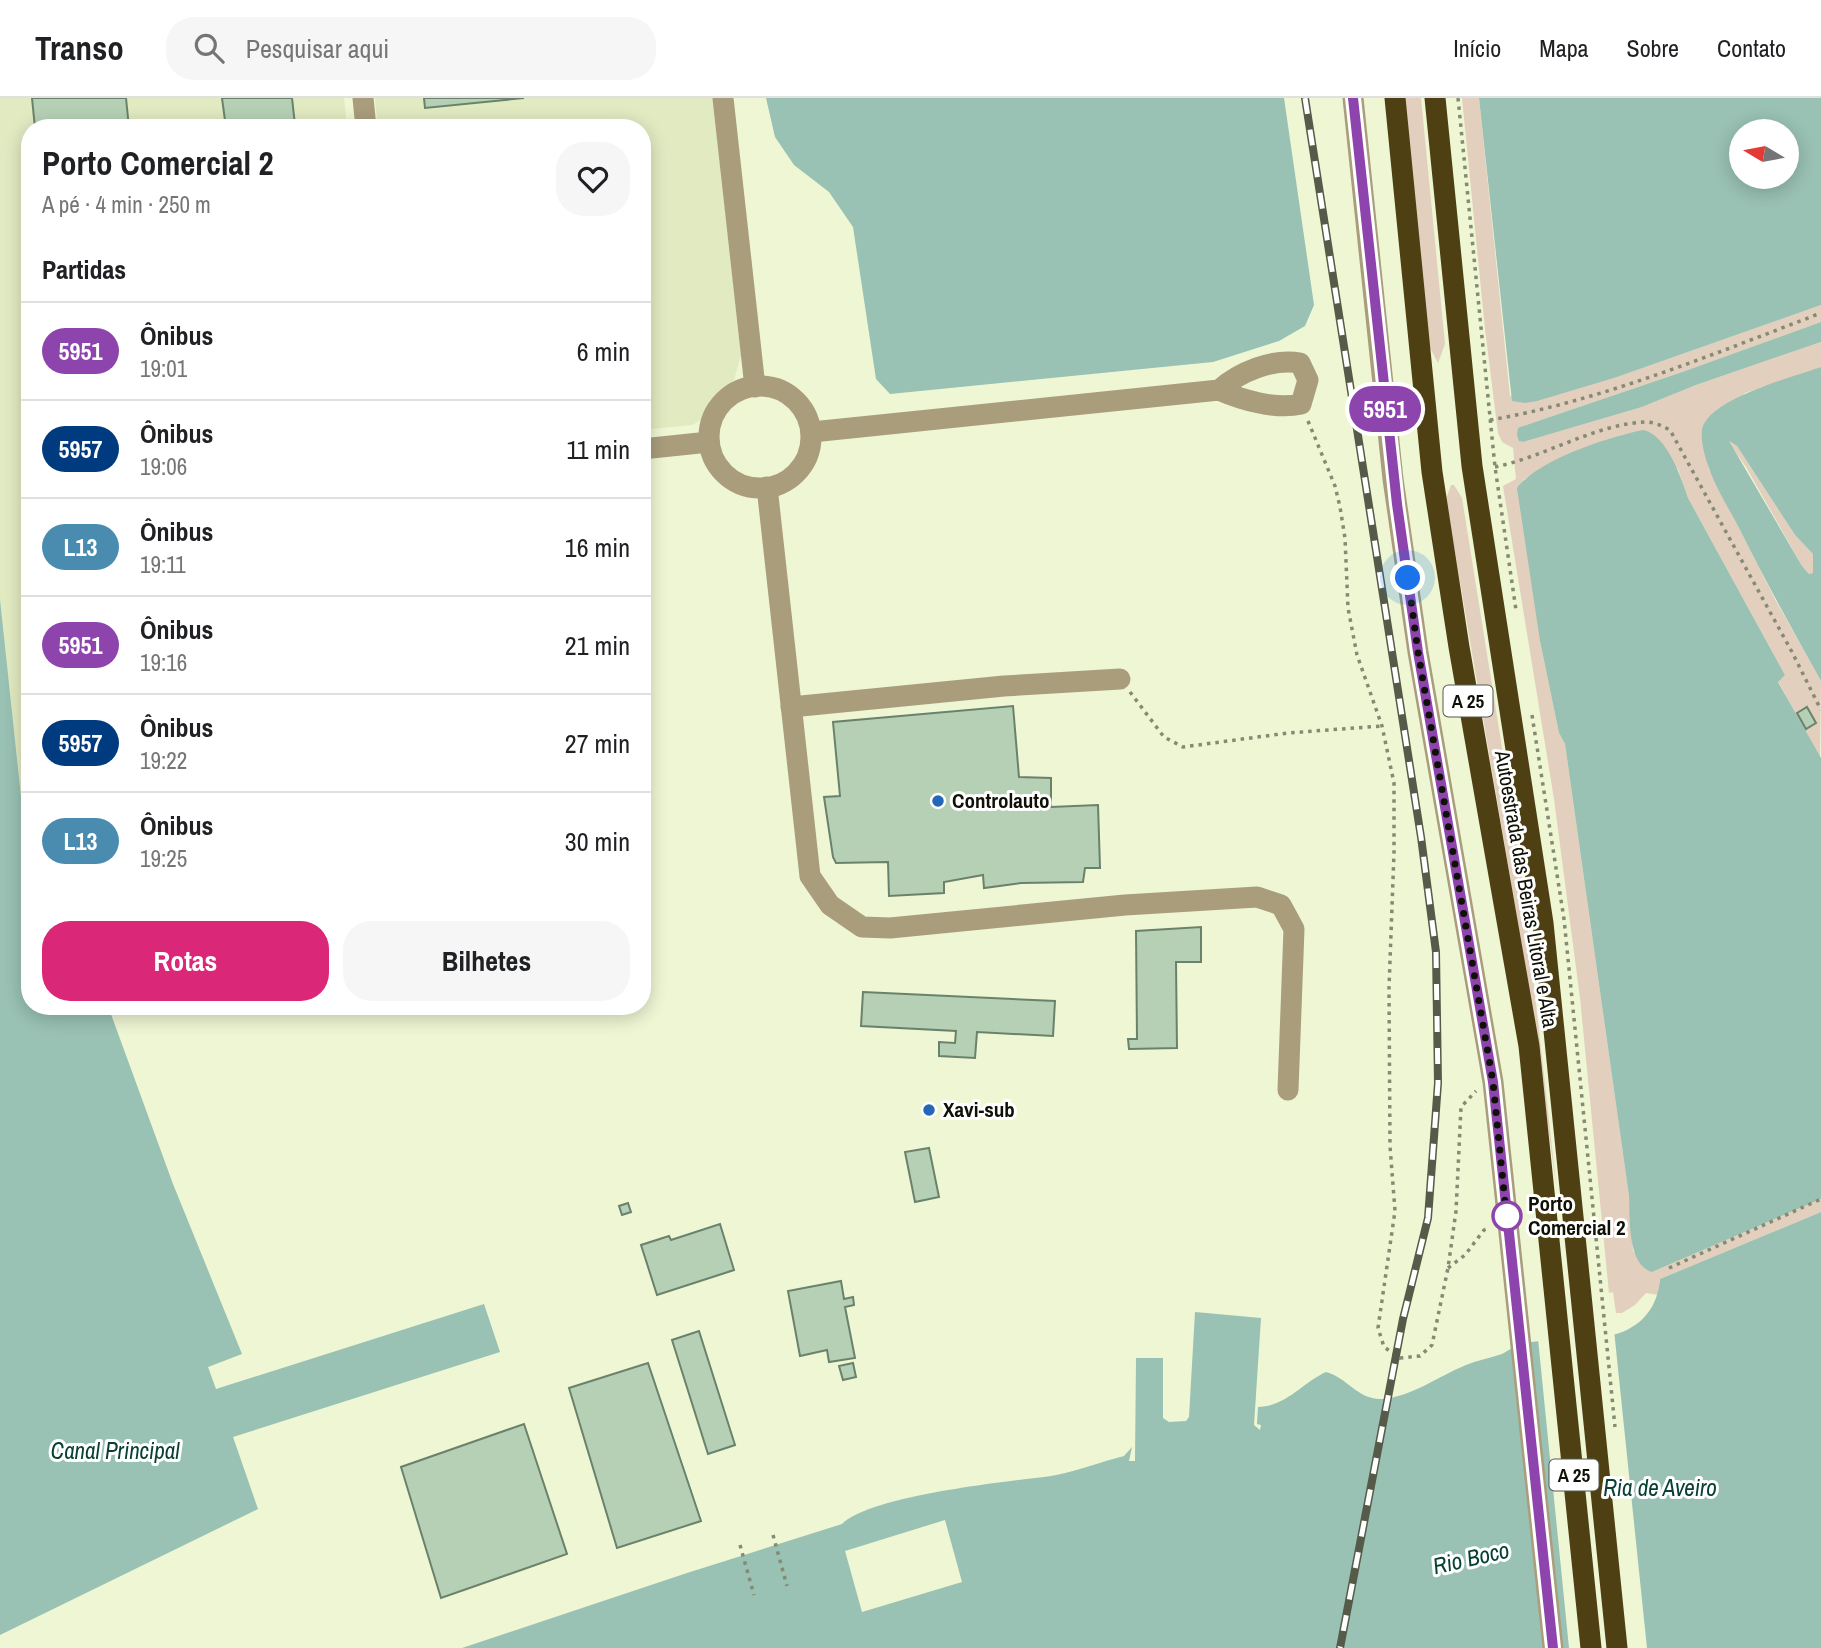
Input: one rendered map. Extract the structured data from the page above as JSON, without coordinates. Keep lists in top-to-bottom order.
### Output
{
  "streets": {
    "highway": ["A 25", "Autoestrada das Beiras Litoral e Alta"]
  },
  "water": ["Canal Principal", "Ria de Aveiro", "Rio Boco"],
  "places": ["Controlauto", "Xavi-sub", "Porto Comercial 2"],
  "lines": ["bus line 5951"],
  "north": "left",
  "page": {
    "header": "Transo",
    "search": "Pesquisar aqui",
    "nav": [
      "Início",
      "Mapa",
      "Sobre",
      "Contato"
    ],
    "on_map": "5951",
    "heading": [
      ["Porto Comercial 2", "A pé · 4 min · 250 m"],
      "Partidas"
    ],
    "list": [
      {
        "mark": "5951",
        "name": "Ônibus",
        "note": "19:01",
        "value": "6 min"
      },
      {
        "mark": "5957",
        "name": "Ônibus",
        "note": "19:06",
        "value": "11 min"
      },
      {
        "mark": "L13",
        "name": "Ônibus",
        "note": "19:11",
        "value": "16 min"
      },
      {
        "mark": "5951",
        "name": "Ônibus",
        "note": "19:16",
        "value": "21 min"
      },
      {
        "mark": "5957",
        "name": "Ônibus",
        "note": "19:22",
        "value": "27 min"
      },
      {
        "mark": "L13",
        "name": "Ônibus",
        "note": "19:25",
        "value": "30 min"
      }
    ],
    "buttons": ["Rotas", "Bilhetes"]
  }
}
